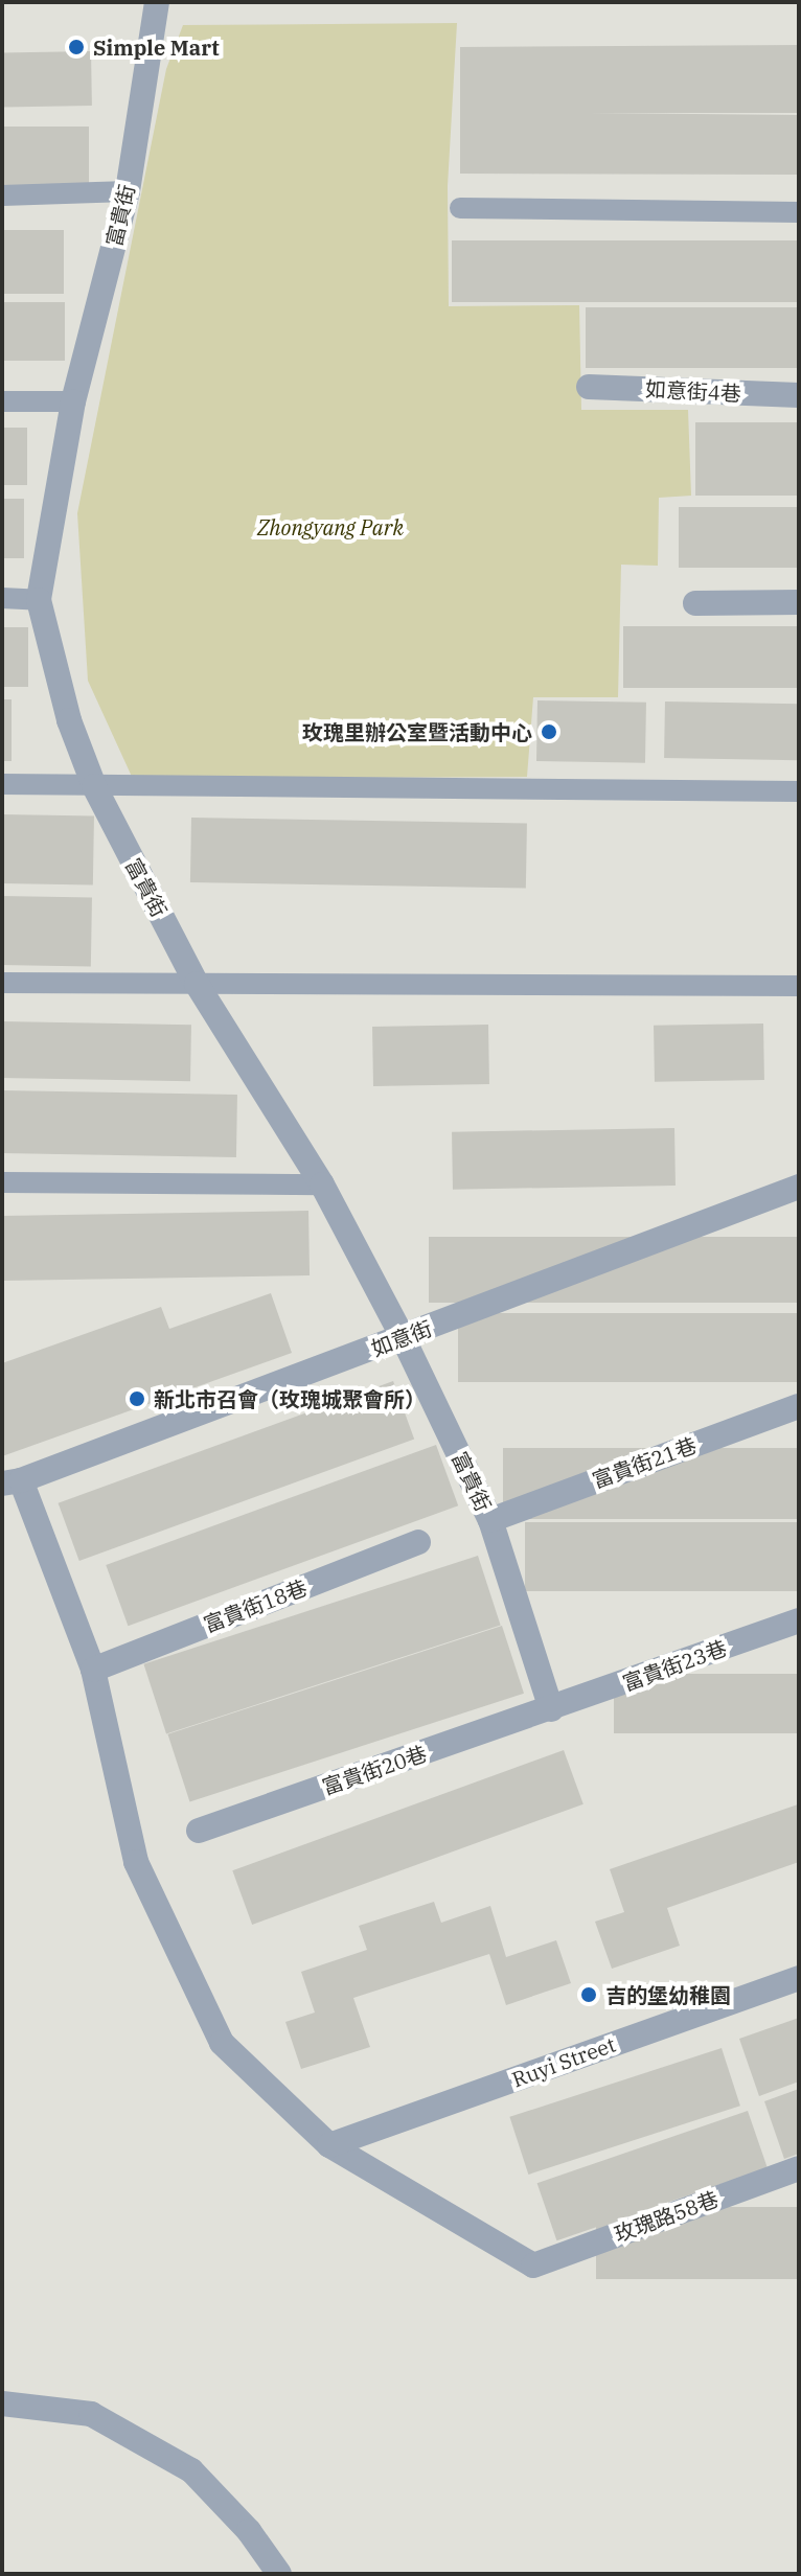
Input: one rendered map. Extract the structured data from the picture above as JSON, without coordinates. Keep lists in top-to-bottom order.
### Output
{
  "streets": {
    "street": [
      "富貴街",
      "如意街4巷",
      "如意街",
      "富貴街21巷",
      "富貴街18巷",
      "富貴街23巷",
      "富貴街20巷",
      "Ruyi Street",
      "玫瑰路58巷"
    ]
  },
  "crossings": [
    ["富貴街", "如意街"],
    ["富貴街", "富貴街21巷"],
    ["富貴街", "富貴街23巷"],
    ["富貴街", "富貴街20巷"],
    ["富貴街23巷", "富貴街20巷"],
    ["Ruyi Street", "玫瑰路58巷"]
  ],
  "parks": ["Zhongyang Park"],
  "places": [
    "Simple Mart",
    "玫瑰里辦公室暨活動中心",
    "新北市召會（玫瑰城聚會所）",
    "吉的堡幼稚園"
  ]
}
